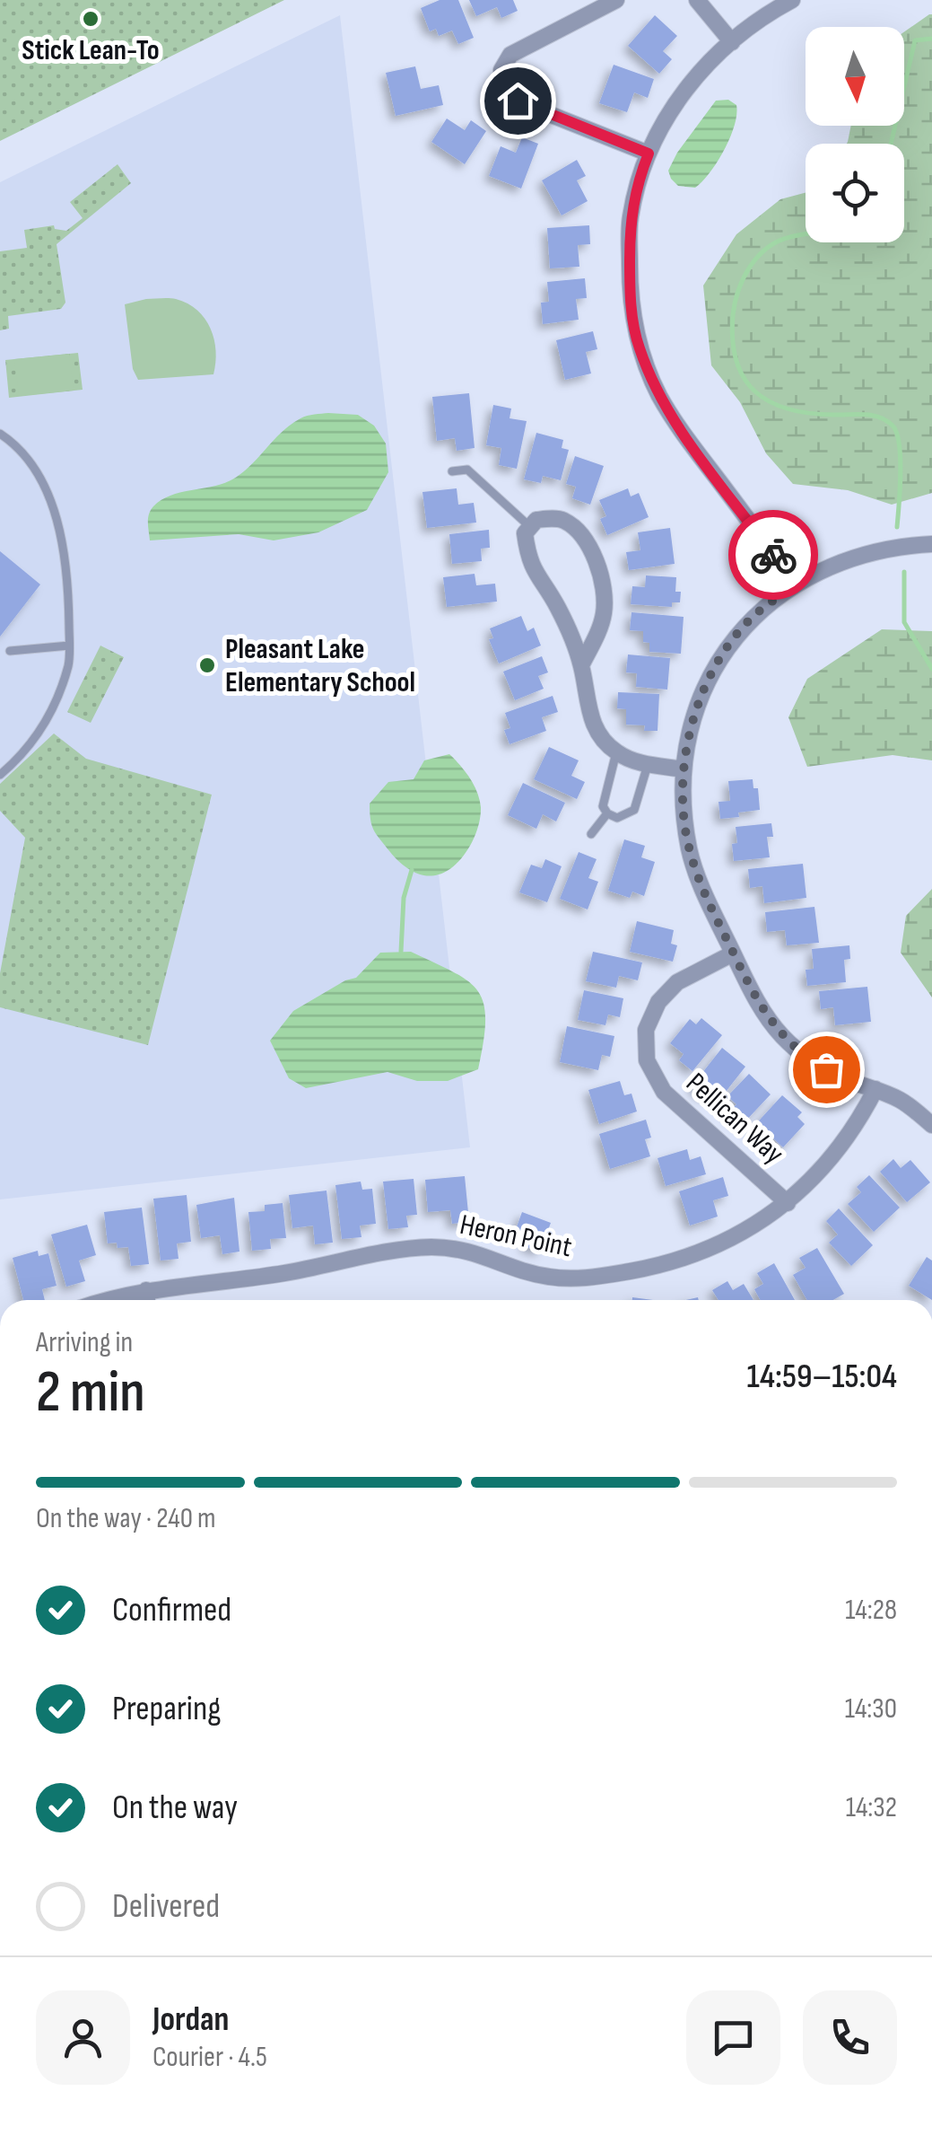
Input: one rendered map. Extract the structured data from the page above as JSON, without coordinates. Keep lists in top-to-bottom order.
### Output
{
  "streets": {
    "street": ["Pellican Way", "Heron Point"]
  },
  "crossings": [
    ["Pellican Way", "Heron Point"]
  ],
  "places": ["Stick Lean-To", "Pleasant Lake Elementary School"],
  "north": "bottom",
  "page": {
    "heading": ["2 min", "Arriving in", "14:59–15:04"],
    "panel": ["Jordan", "Courier · 4.5"],
    "bar": "On the way · 240 m",
    "list": [
      ["Confirmed", "14:28"],
      ["Preparing", "14:30"],
      ["On the way", "14:32"],
      "Delivered"
    ]
  }
}
